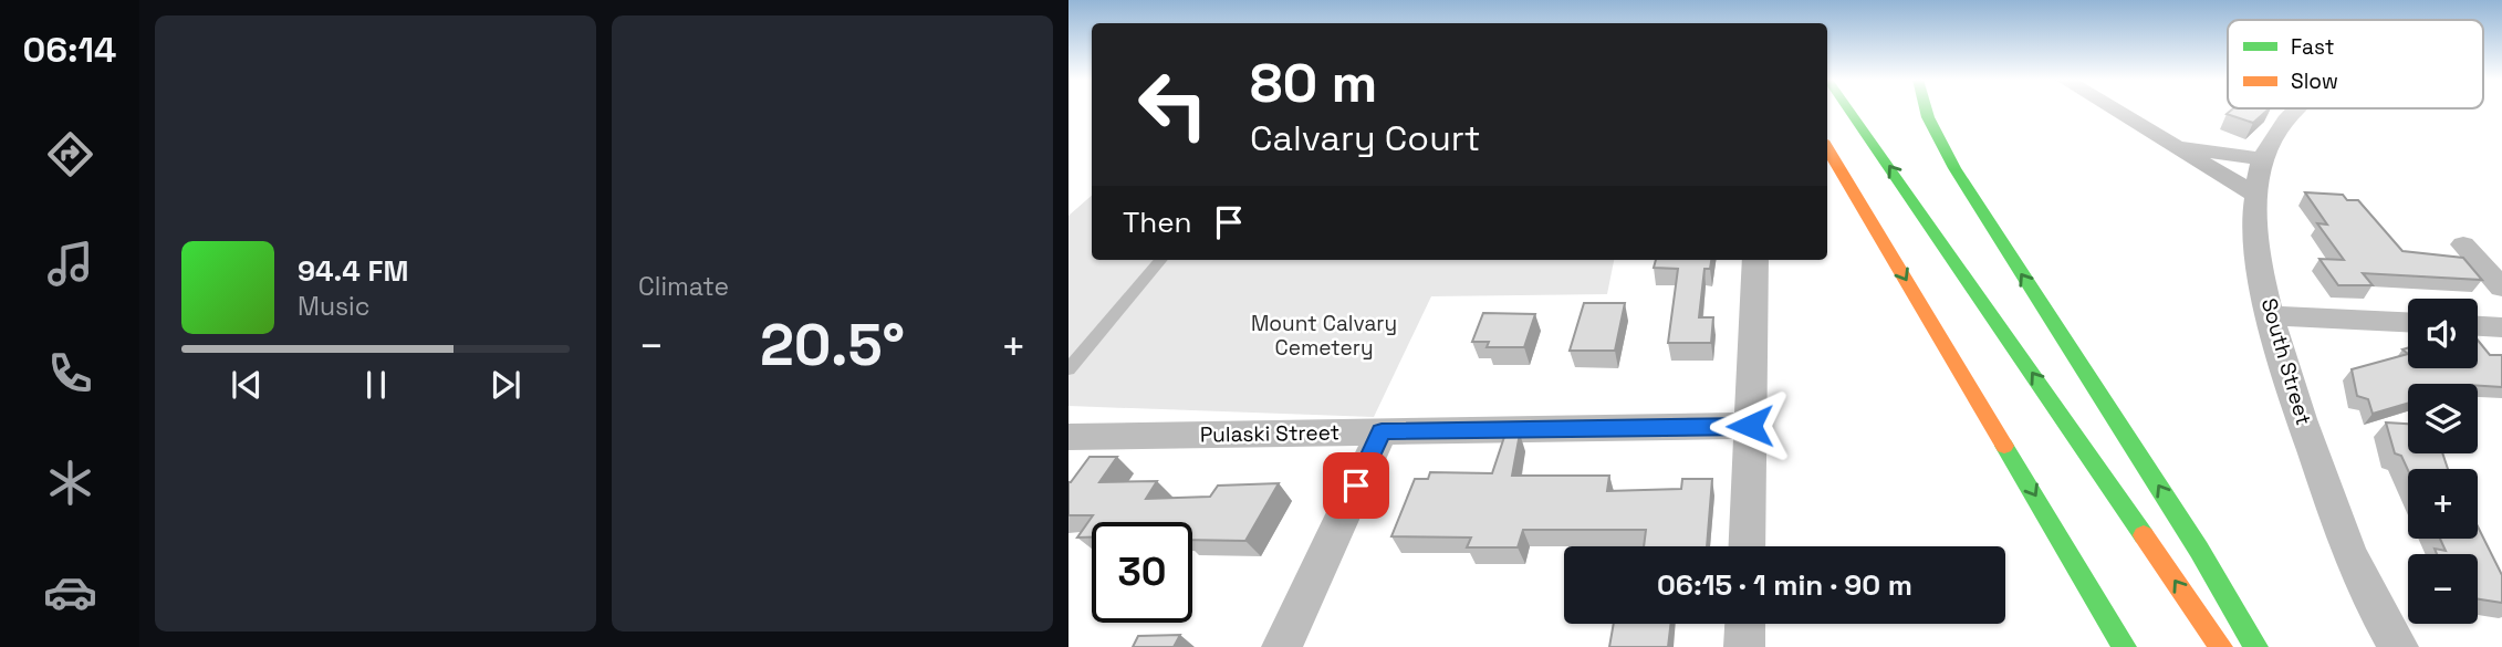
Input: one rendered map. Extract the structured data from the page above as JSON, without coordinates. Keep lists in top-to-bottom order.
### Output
{
  "streets": {
    "street": ["South Street", "Pulaski Street"]
  },
  "parks": ["Mount Calvary Cemetery"],
  "legend": ["Fast", "Slow"],
  "page": {
    "tabs": "06:14",
    "tile": "Climate",
    "turn": ["80 m", "Calvary Court"],
    "then": "Then",
    "song": ["94.4 FM", "Music"],
    "map_buttons": ["+", "−"],
    "heat": ["−", "20.5°", "+"],
    "limit": "30",
    "trip": "06:15 · 1 min · 90 m"
  }
}
